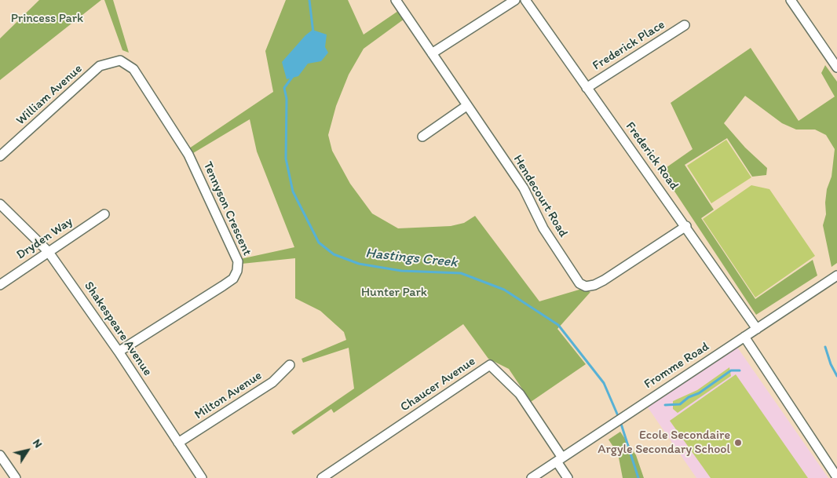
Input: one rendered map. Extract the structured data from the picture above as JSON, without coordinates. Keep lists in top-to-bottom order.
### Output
{
  "streets": {
    "street": [
      "Frederick Place",
      "William Avenue",
      "Frederick Road",
      "Hendecourt Road",
      "Tennyson Crescent",
      "Dryden Way",
      "Shakespeare Avenue",
      "Fromme Road",
      "Chaucer Avenue",
      "Milton Avenue"
    ]
  },
  "crossings": [
    ["Frederick Place", "Frederick Road"],
    ["William Avenue", "Tennyson Crescent"],
    ["Frederick Road", "Hendecourt Road"],
    ["Frederick Road", "Fromme Road"],
    ["Tennyson Crescent", "Shakespeare Avenue"],
    ["Dryden Way", "Shakespeare Avenue"],
    ["Shakespeare Avenue", "Milton Avenue"],
    ["Fromme Road", "Chaucer Avenue"]
  ],
  "water": ["Hastings Creek"],
  "parks": ["Princess Park", "Hunter Park"],
  "places": ["Ecole Secondaire Argyle Secondary School"],
  "north": "top right"
}
